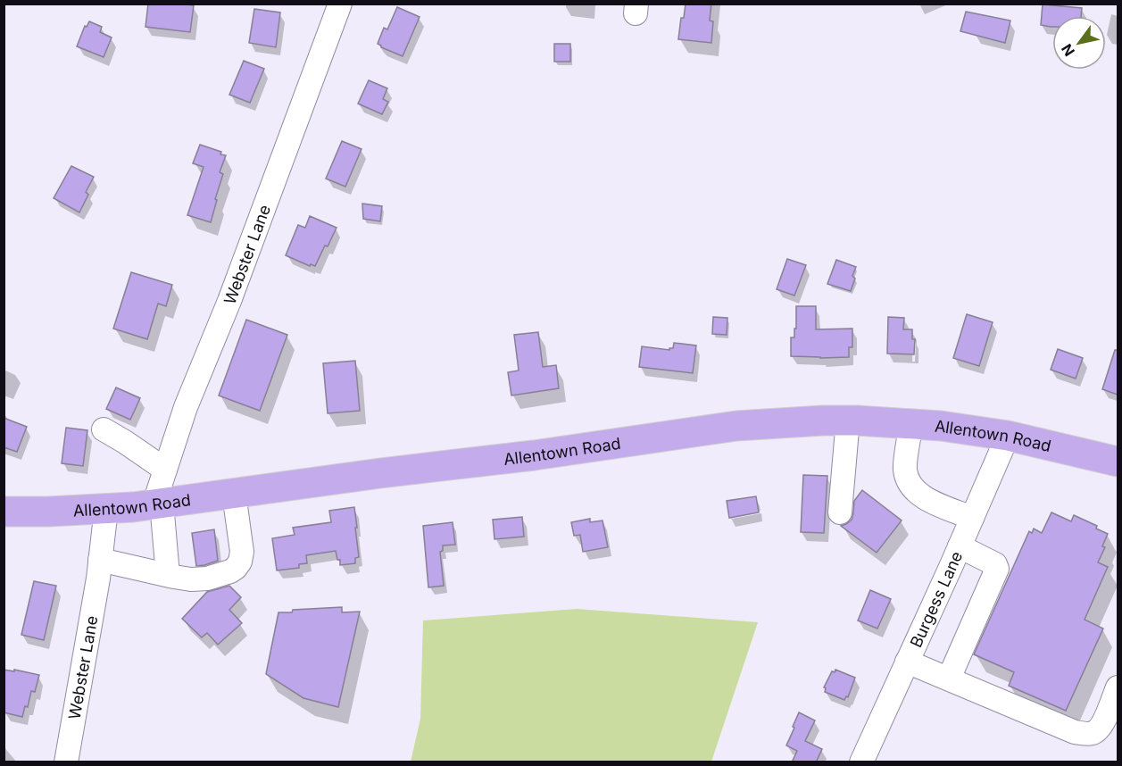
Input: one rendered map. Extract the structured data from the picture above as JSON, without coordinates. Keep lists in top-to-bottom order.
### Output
{
  "streets": {
    "main road": ["Allentown Road"],
    "street": ["Webster Lane", "Burgess Lane"]
  },
  "crossings": [
    ["Webster Lane", "Allentown Road"],
    ["Allentown Road", "Burgess Lane"]
  ],
  "north": "bottom left"
}
